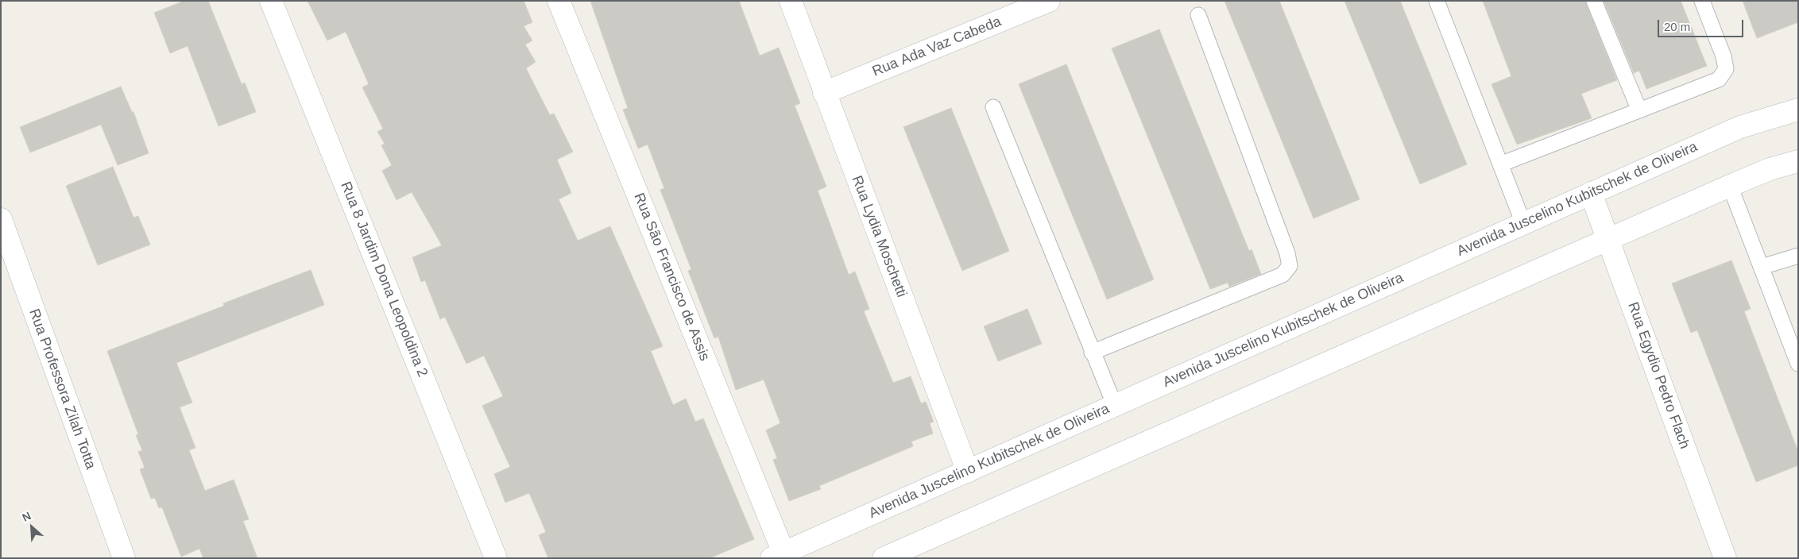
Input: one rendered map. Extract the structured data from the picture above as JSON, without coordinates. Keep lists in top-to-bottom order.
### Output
{
  "streets": {
    "street": [
      "Rua Ada Vaz Cabeda",
      "Avenida Juscelino Kubitschek de Oliveira",
      "Rua Lydia Moschetti",
      "Rua São Francisco de Assis",
      "Rua 8 Jardim Dona Leopoldina 2",
      "Rua Egydio Pedro Flach",
      "Rua Professora Zilah Totta"
    ]
  },
  "crossings": [
    ["Rua Ada Vaz Cabeda", "Rua Lydia Moschetti"],
    ["Avenida Juscelino Kubitschek de Oliveira", "Rua Lydia Moschetti"],
    ["Avenida Juscelino Kubitschek de Oliveira", "Rua São Francisco de Assis"],
    ["Avenida Juscelino Kubitschek de Oliveira", "Rua Egydio Pedro Flach"]
  ],
  "scale_bar": "20 m",
  "north": "top left"
}
